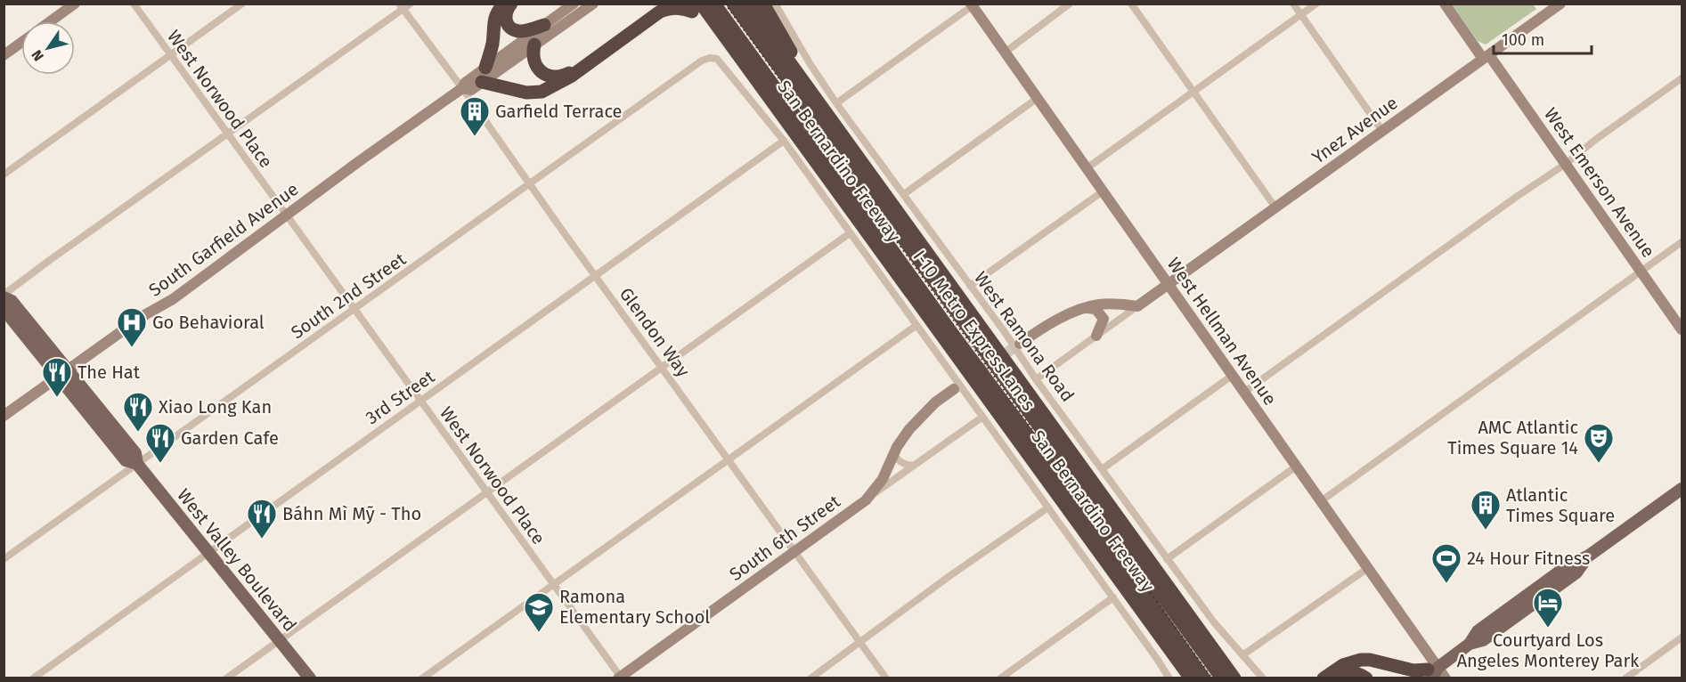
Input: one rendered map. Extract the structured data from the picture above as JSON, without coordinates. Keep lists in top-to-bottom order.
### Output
{
  "streets": {
    "highway": ["San Bernardino Freeway", "I-10 Metro ExpressLanes"],
    "main road": ["West Valley Boulevard"],
    "street": [
      "West Norwood Place",
      "Ynez Avenue",
      "West Emerson Avenue",
      "South Garfield Avenue",
      "South 2nd Street",
      "West Hellman Avenue",
      "Glendon Way",
      "West Ramona Road",
      "3rd Street",
      "South 6th Street"
    ]
  },
  "crossings": [
    ["West Norwood Place", "South Garfield Avenue"],
    ["West Norwood Place", "South 2nd Street"],
    ["West Norwood Place", "3rd Street"],
    ["West Norwood Place", "South 6th Street"],
    ["Ynez Avenue", "West Emerson Avenue"],
    ["Ynez Avenue", "West Hellman Avenue"],
    ["San Bernardino Freeway", "I-10 Metro ExpressLanes"],
    ["South Garfield Avenue", "Glendon Way"],
    ["South Garfield Avenue", "West Valley Boulevard"],
    ["South 2nd Street", "Glendon Way"],
    ["South 2nd Street", "3rd Street"],
    ["South 2nd Street", "West Valley Boulevard"],
    ["Glendon Way", "3rd Street"],
    ["Glendon Way", "South 6th Street"],
    ["3rd Street", "West Valley Boulevard"]
  ],
  "places": {
    "building": ["Garfield Terrace", "Atlantic Times Square"],
    "hospital": ["Go Behavioral"],
    "restaurant": [
      "The Hat",
      "Xiao Long Kan",
      "Garden Cafe",
      "Báhn Mì Mỹ - Tho"
    ],
    "theatre": ["AMC Atlantic Times Square 14"],
    "sports": ["24 Hour Fitness"],
    "hotel": ["Courtyard Los Angeles Monterey Park"],
    "school or university": ["Ramona Elementary School"]
  },
  "scale_bar": "100 m",
  "north": "bottom left"
}
